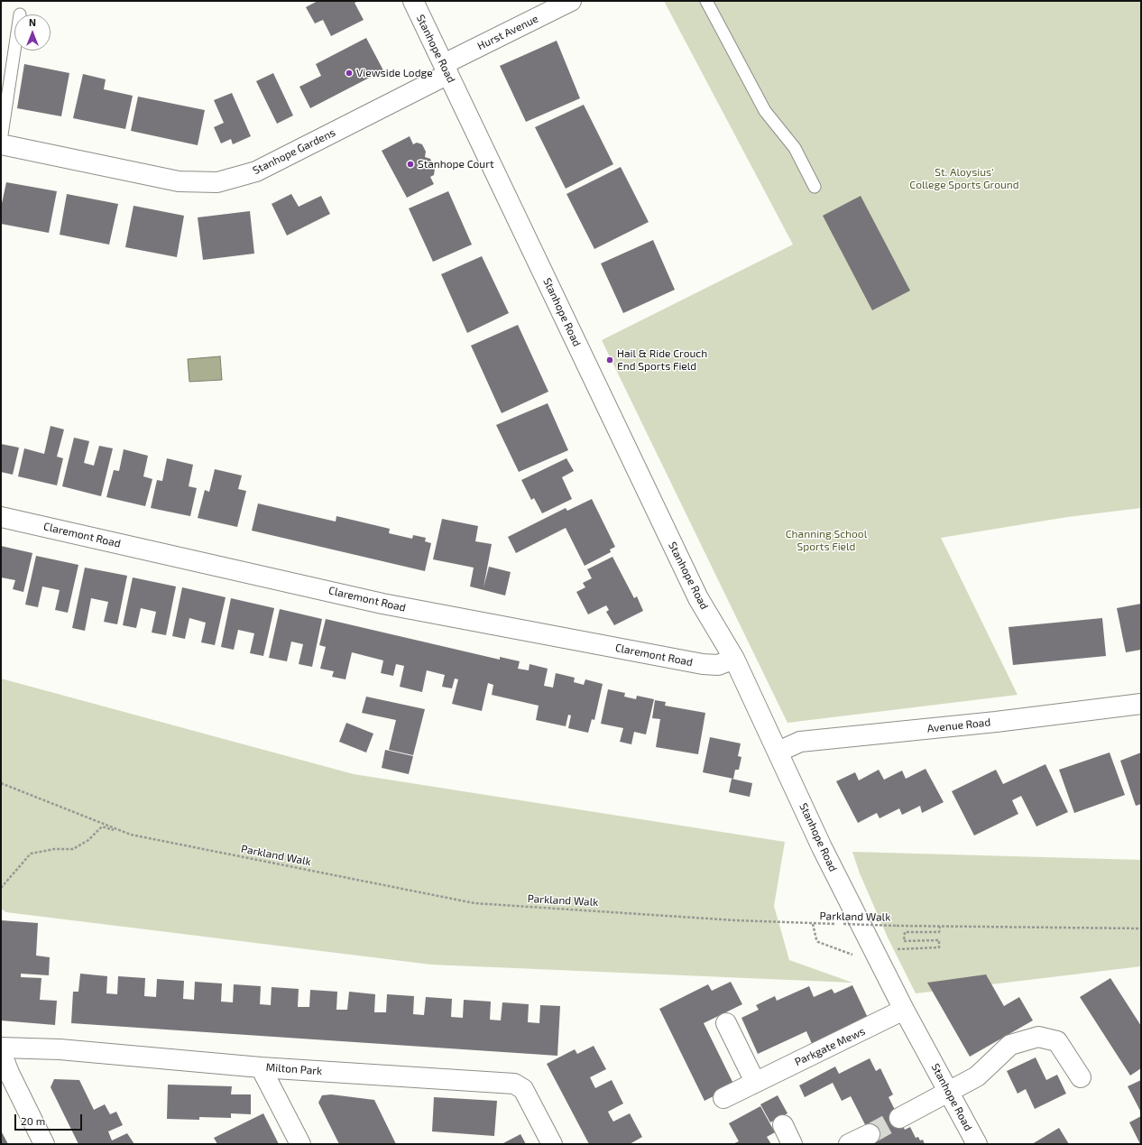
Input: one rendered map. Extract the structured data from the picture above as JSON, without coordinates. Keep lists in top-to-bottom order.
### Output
{
  "streets": {
    "street": [
      "Hurst Avenue",
      "Stanhope Road",
      "Stanhope Gardens",
      "Claremont Road",
      "Avenue Road",
      "Parkgate Mews",
      "Milton Park"
    ],
    "path": ["Parkland Walk"]
  },
  "crossings": [
    ["Hurst Avenue", "Stanhope Road"],
    ["Hurst Avenue", "Stanhope Gardens"],
    ["Stanhope Road", "Stanhope Gardens"],
    ["Stanhope Road", "Claremont Road"],
    ["Stanhope Road", "Avenue Road"],
    ["Stanhope Road", "Parkgate Mews"]
  ],
  "parks": ["St. Aloysius' College Sports Ground", "Channing School Sports Field"],
  "places": ["Viewside Lodge", "Stanhope Court", "Hail & Ride Crouch End Sports Field"],
  "scale_bar": "20 m",
  "north": "top"
}
